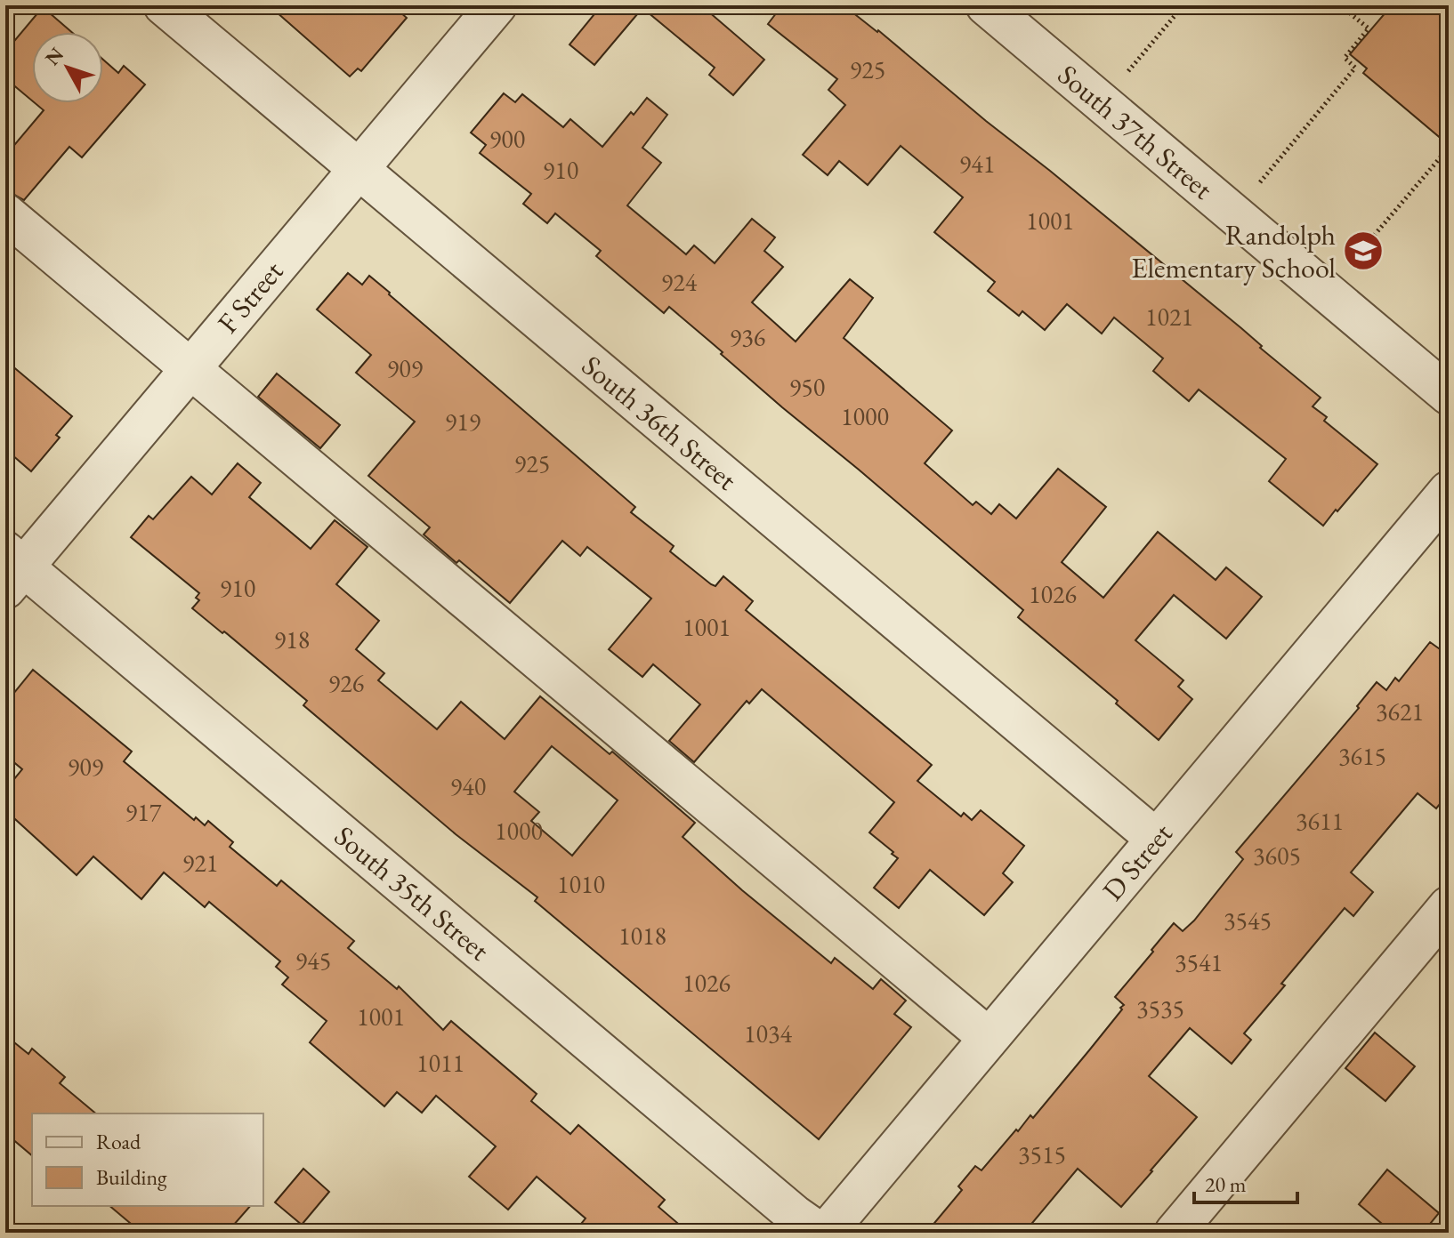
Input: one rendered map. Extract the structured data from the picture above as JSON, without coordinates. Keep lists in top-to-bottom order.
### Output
{
  "streets": {
    "street": [
      "South 37th Street",
      "F Street",
      "South 36th Street",
      "D Street",
      "South 35th Street"
    ]
  },
  "crossings": [
    ["F Street", "South 36th Street"],
    ["F Street", "South 35th Street"],
    ["South 36th Street", "D Street"]
  ],
  "places": {
    "school or university": ["Randolph Elementary School"]
  },
  "house_numbers": [
    "925",
    "900",
    "941",
    "910",
    "1001",
    "924",
    "1021",
    "936",
    "909",
    "950",
    "1000",
    "919",
    "925",
    "910",
    "1026",
    "1001",
    "918",
    "926",
    "3621",
    "3615",
    "909",
    "940",
    "917",
    "3611",
    "1000",
    "3605",
    "921",
    "1010",
    "3545",
    "1018",
    "945",
    "3541",
    "1026",
    "3535",
    "1001",
    "1034",
    "1011",
    "3515"
  ],
  "legend": ["Road", "Building"],
  "scale_bar": "20 m",
  "north": "top left"
}
